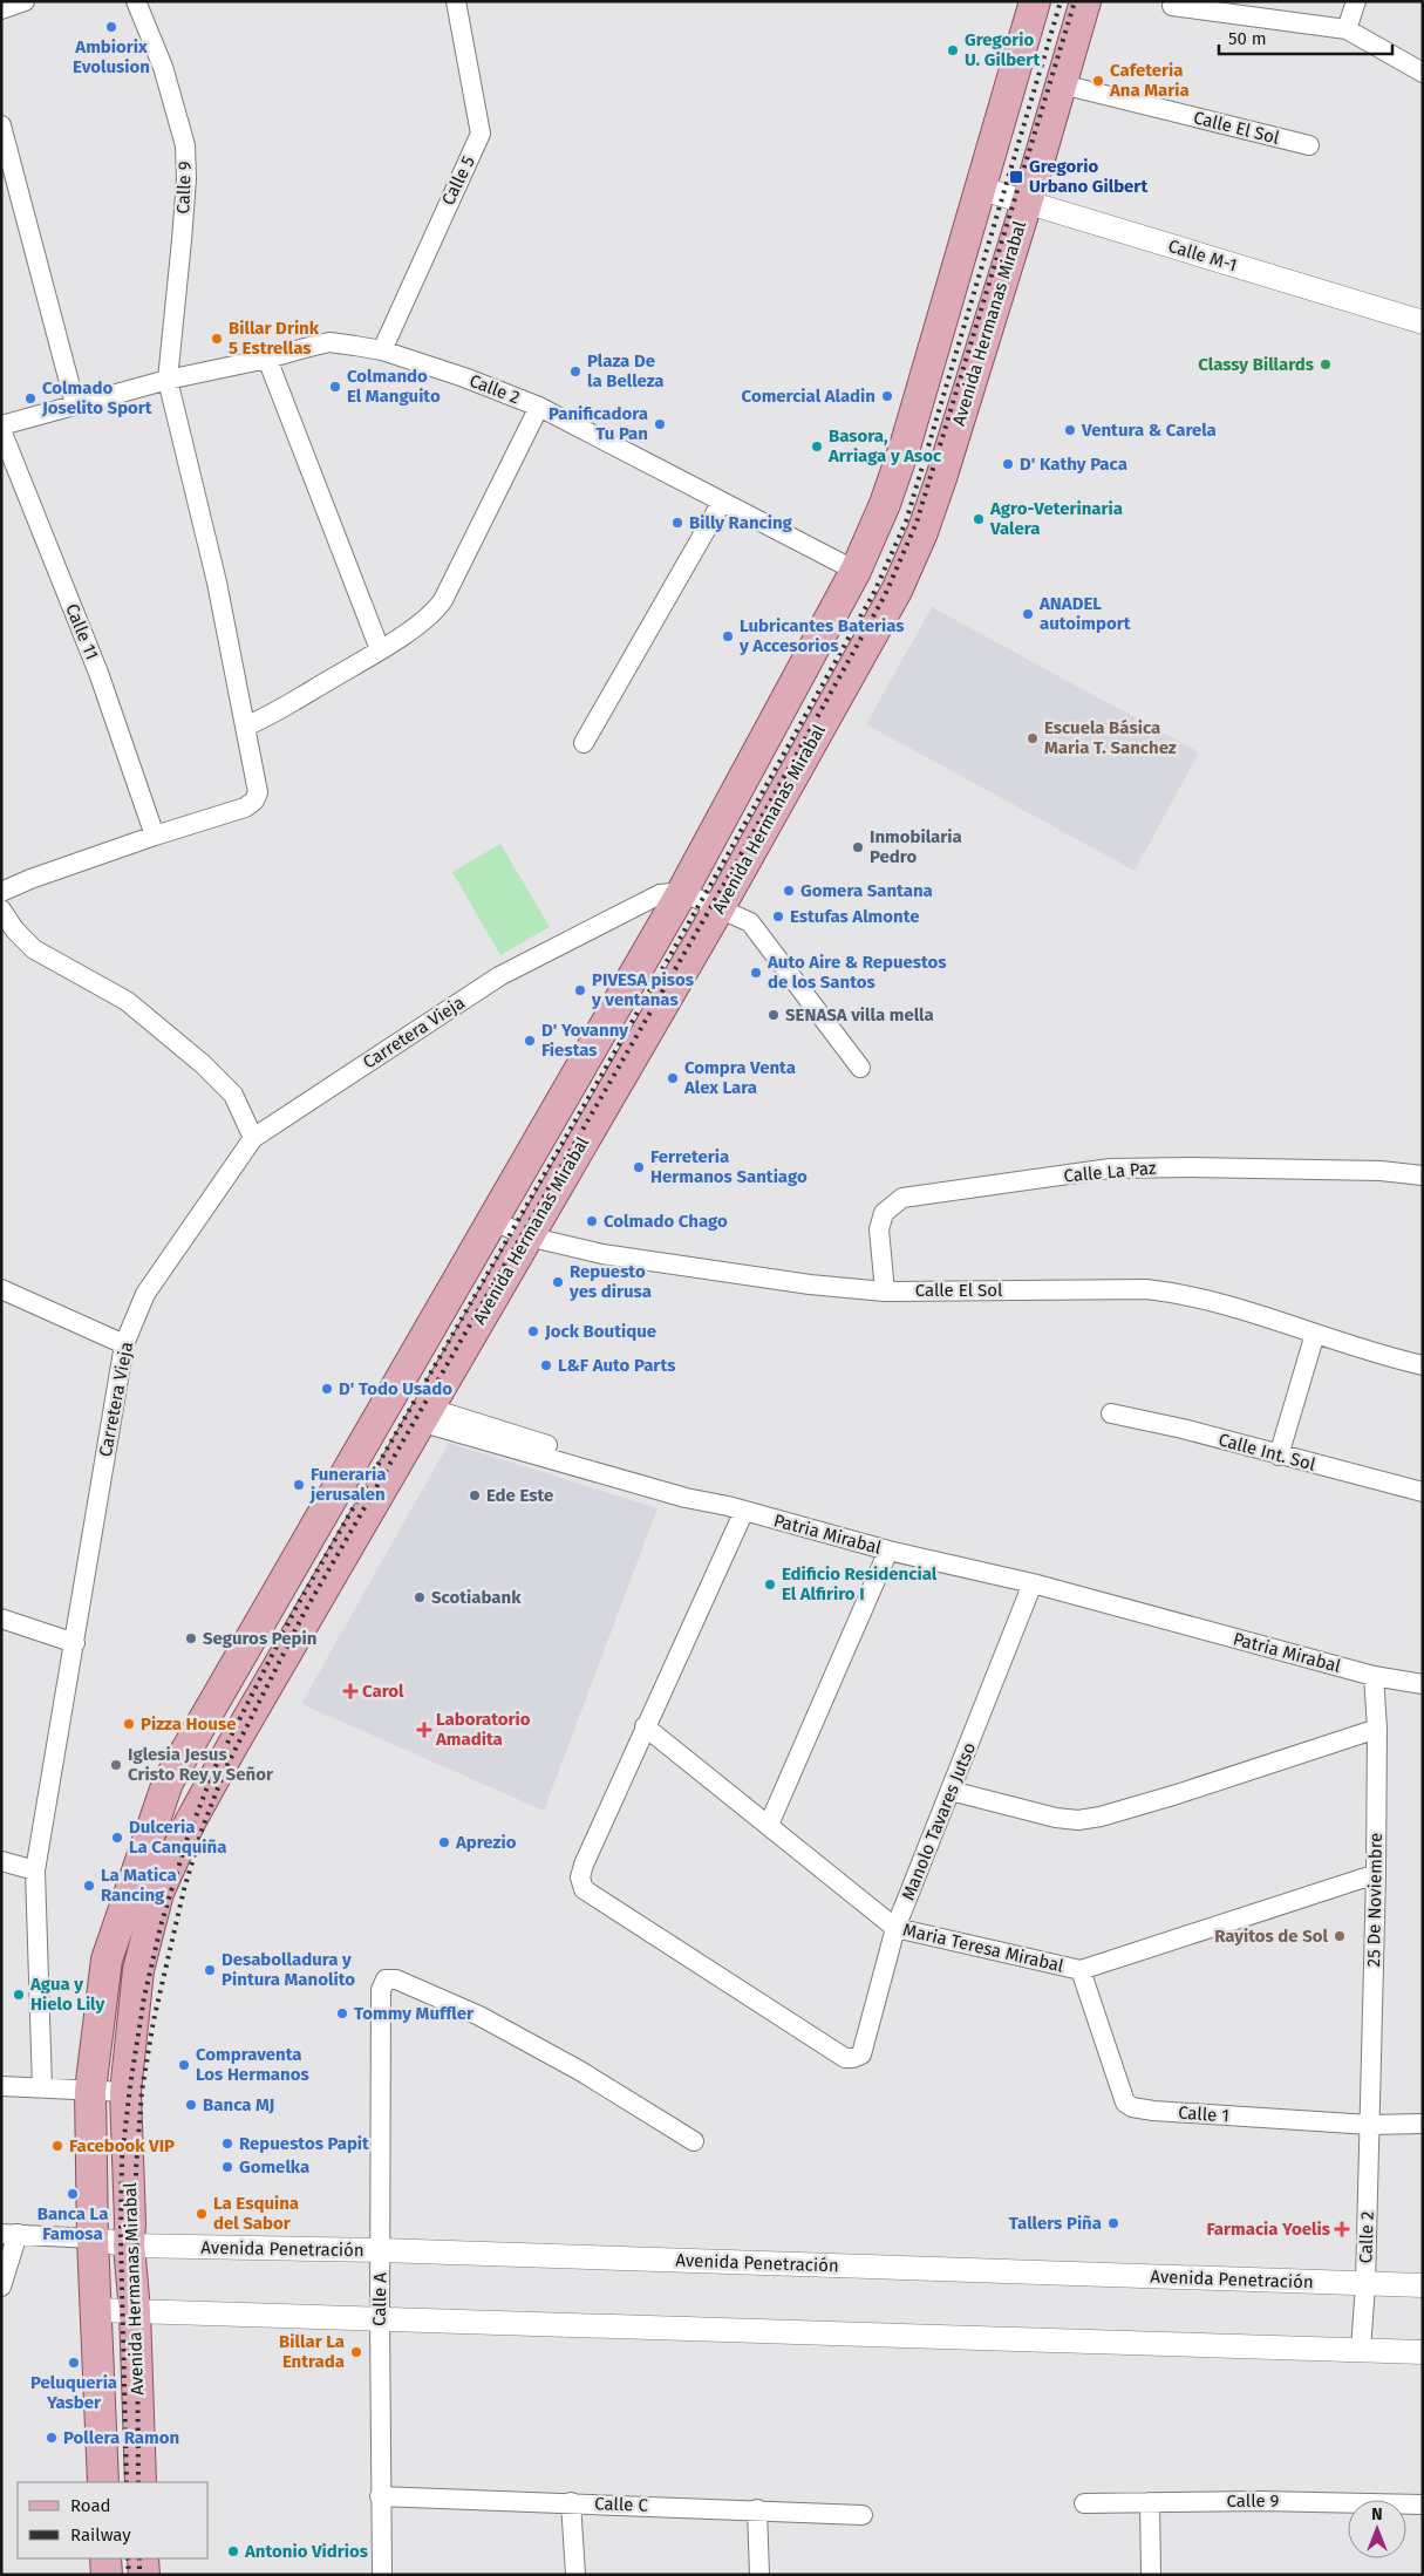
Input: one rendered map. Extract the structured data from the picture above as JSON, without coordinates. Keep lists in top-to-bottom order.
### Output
{
  "streets": {
    "main road": ["Avenida Hermanas Mirabal"],
    "street": [
      "Calle El Sol",
      "Calle 5",
      "Calle 9",
      "Calle M-1",
      "Calle 2",
      "Calle 11",
      "Carretera Vieja",
      "Calle La Paz",
      "Calle Int. Sol",
      "Patria Mirabal",
      "Manolo Tavares Jutso",
      "25 De Noviembre",
      "Maria Teresa Mirabal",
      "Calle 1",
      "Avenida Penetración",
      "Calle A",
      "Calle C"
    ]
  },
  "crossings": [
    ["Calle El Sol", "Avenida Hermanas Mirabal"],
    ["Calle El Sol", "Calle La Paz"],
    ["Calle 5", "Calle 2"],
    ["Calle 9", "Calle 2"],
    ["Calle 9", "Calle 11"],
    ["Calle M-1", "Avenida Hermanas Mirabal"],
    ["Avenida Hermanas Mirabal", "Patria Mirabal"],
    ["Avenida Hermanas Mirabal", "Avenida Penetración"],
    ["Calle 2", "Calle 11"],
    ["Calle 2", "25 De Noviembre"],
    ["Calle 2", "Calle 1"],
    ["Calle 2", "Avenida Penetración"],
    ["Patria Mirabal", "Manolo Tavares Jutso"],
    ["Patria Mirabal", "25 De Noviembre"],
    ["Manolo Tavares Jutso", "Maria Teresa Mirabal"],
    ["25 De Noviembre", "Maria Teresa Mirabal"],
    ["25 De Noviembre", "Calle 1"],
    ["Maria Teresa Mirabal", "Calle 1"],
    ["Avenida Penetración", "Calle A"],
    ["Calle A", "Calle C"]
  ],
  "places": {
    "other": [
      "Ambiorix Evolusion",
      "Gregorio U. Gilbert",
      "Cafeteria Ana Maria",
      "Billar Drink 5 Estrellas",
      "Classy Billards",
      "Plaza De la Belleza",
      "Colmando El Manguito",
      "Comercial Aladin",
      "Colmado Joselito Sport",
      "Panificadora Tu Pan",
      "Ventura & Carela",
      "Basora, Arriaga y Asoc",
      "D' Kathy Paca",
      "Agro-Veterinaria Valera",
      "Billy Rancing",
      "ANADEL autoimport",
      "Lubricantes Baterias y Accesorios",
      "Escuela Básica Maria T. Sanchez",
      "Inmobilaria Pedro",
      "Gomera Santana",
      "Estufas Almonte",
      "Auto Aire & Repuestos de los Santos",
      "PIVESA pisos y ventanas",
      "SENASA villa mella",
      "D' Yovanny Fiestas",
      "Compra Venta Alex Lara",
      "Ferreteria Hermanos Santiago",
      "Colmado Chago",
      "Repuesto yes dirusa",
      "Jock Boutique",
      "L&F Auto Parts",
      "D' Todo Usado",
      "Funeraria jerusalen",
      "Ede Este",
      "Edificio Residencial El Alfiriro I",
      "Scotiabank",
      "Seguros Pepin",
      "Pizza House",
      "Iglesia Jesus Cristo Rey y Señor",
      "Dulceria La Canquiña",
      "Aprezio",
      "La Matica Rancing",
      "Rayitos de Sol",
      "Desabolladura y Pintura Manolito",
      "Agua y Hielo Lily",
      "Tommy Muffler",
      "Compraventa Los Hermanos",
      "Banca MJ",
      "Repuestos Papit",
      "Facebook VIP",
      "Gomelka",
      "Banca La Famosa",
      "La Esquina del Sabor",
      "Tallers Piña",
      "Billar La Entrada",
      "Peluqueria Yasber",
      "Pollera Ramon",
      "Antonio Vidrios"
    ],
    "transit": ["Gregorio Urbano Gilbert"],
    "health": ["Carol", "Laboratorio Amadita", "Farmacia Yoelis"]
  },
  "legend": ["Road", "Railway"],
  "scale_bar": "50 m",
  "north": "top"
}
